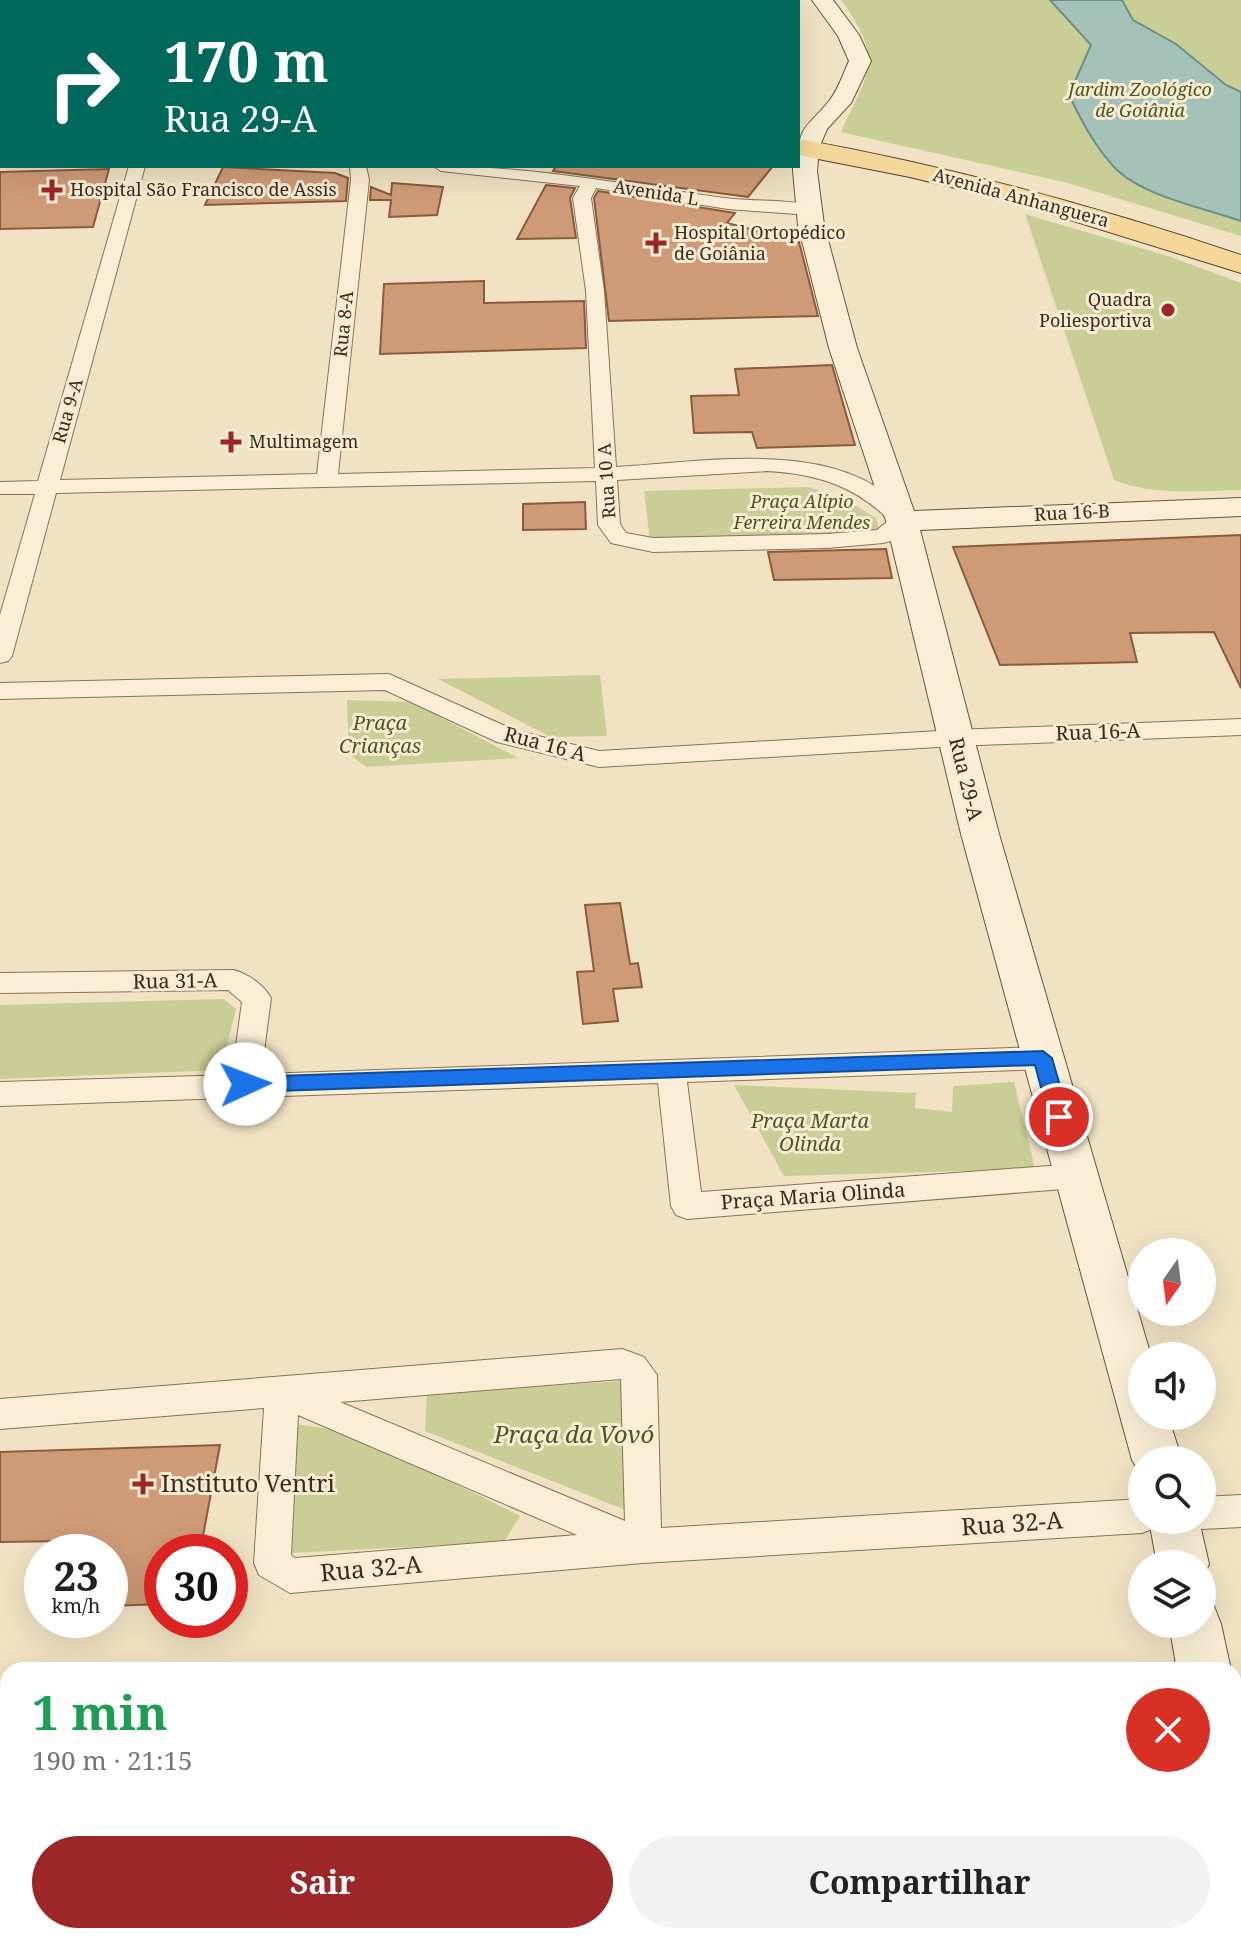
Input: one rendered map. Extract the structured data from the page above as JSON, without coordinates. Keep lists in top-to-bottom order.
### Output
{
  "streets": {
    "main road": ["Avenida Anhanguera"],
    "street": [
      "Avenida L",
      "Rua 8-A",
      "Rua 9-A",
      "Rua 10 A",
      "Rua 16-B",
      "Rua 16-A",
      "Rua 16 A",
      "Rua 29-A",
      "Rua 31-A",
      "Praça Maria Olinda",
      "Rua 32-A"
    ]
  },
  "crossings": [
    ["Avenida L", "Rua 10 A"],
    ["Avenida L", "Rua 29-A"],
    ["Avenida Anhanguera", "Rua 29-A"],
    ["Rua 10 A", "Rua 16-B"],
    ["Rua 10 A", "Rua 29-A"],
    ["Rua 16-B", "Rua 29-A"],
    ["Rua 16-A", "Rua 16 A"],
    ["Rua 16-A", "Rua 29-A"],
    ["Rua 16 A", "Rua 29-A"],
    ["Rua 29-A", "Praça Maria Olinda"]
  ],
  "parks": [
    "Jardim Zoológico de Goiânia",
    "Praça Alípio Ferreira Mendes",
    "Praça Crianças",
    "Praça Marta Olinda",
    "Praça da Vovó"
  ],
  "places": {
    "health": [
      "Hospital São Francisco de Assis",
      "Hospital Ortopédico de Goiânia",
      "Multimagem",
      "Instituto Ventri"
    ],
    "other": ["Quadra Poliesportiva"]
  },
  "north": "bottom",
  "page": {
    "turn": ["170 m", "Rua 29-A"],
    "speed": "23 km/h",
    "limit": "30",
    "heading": ["1 min", "190 m · 21:15"],
    "buttons": ["Sair", "Compartilhar"]
  }
}
